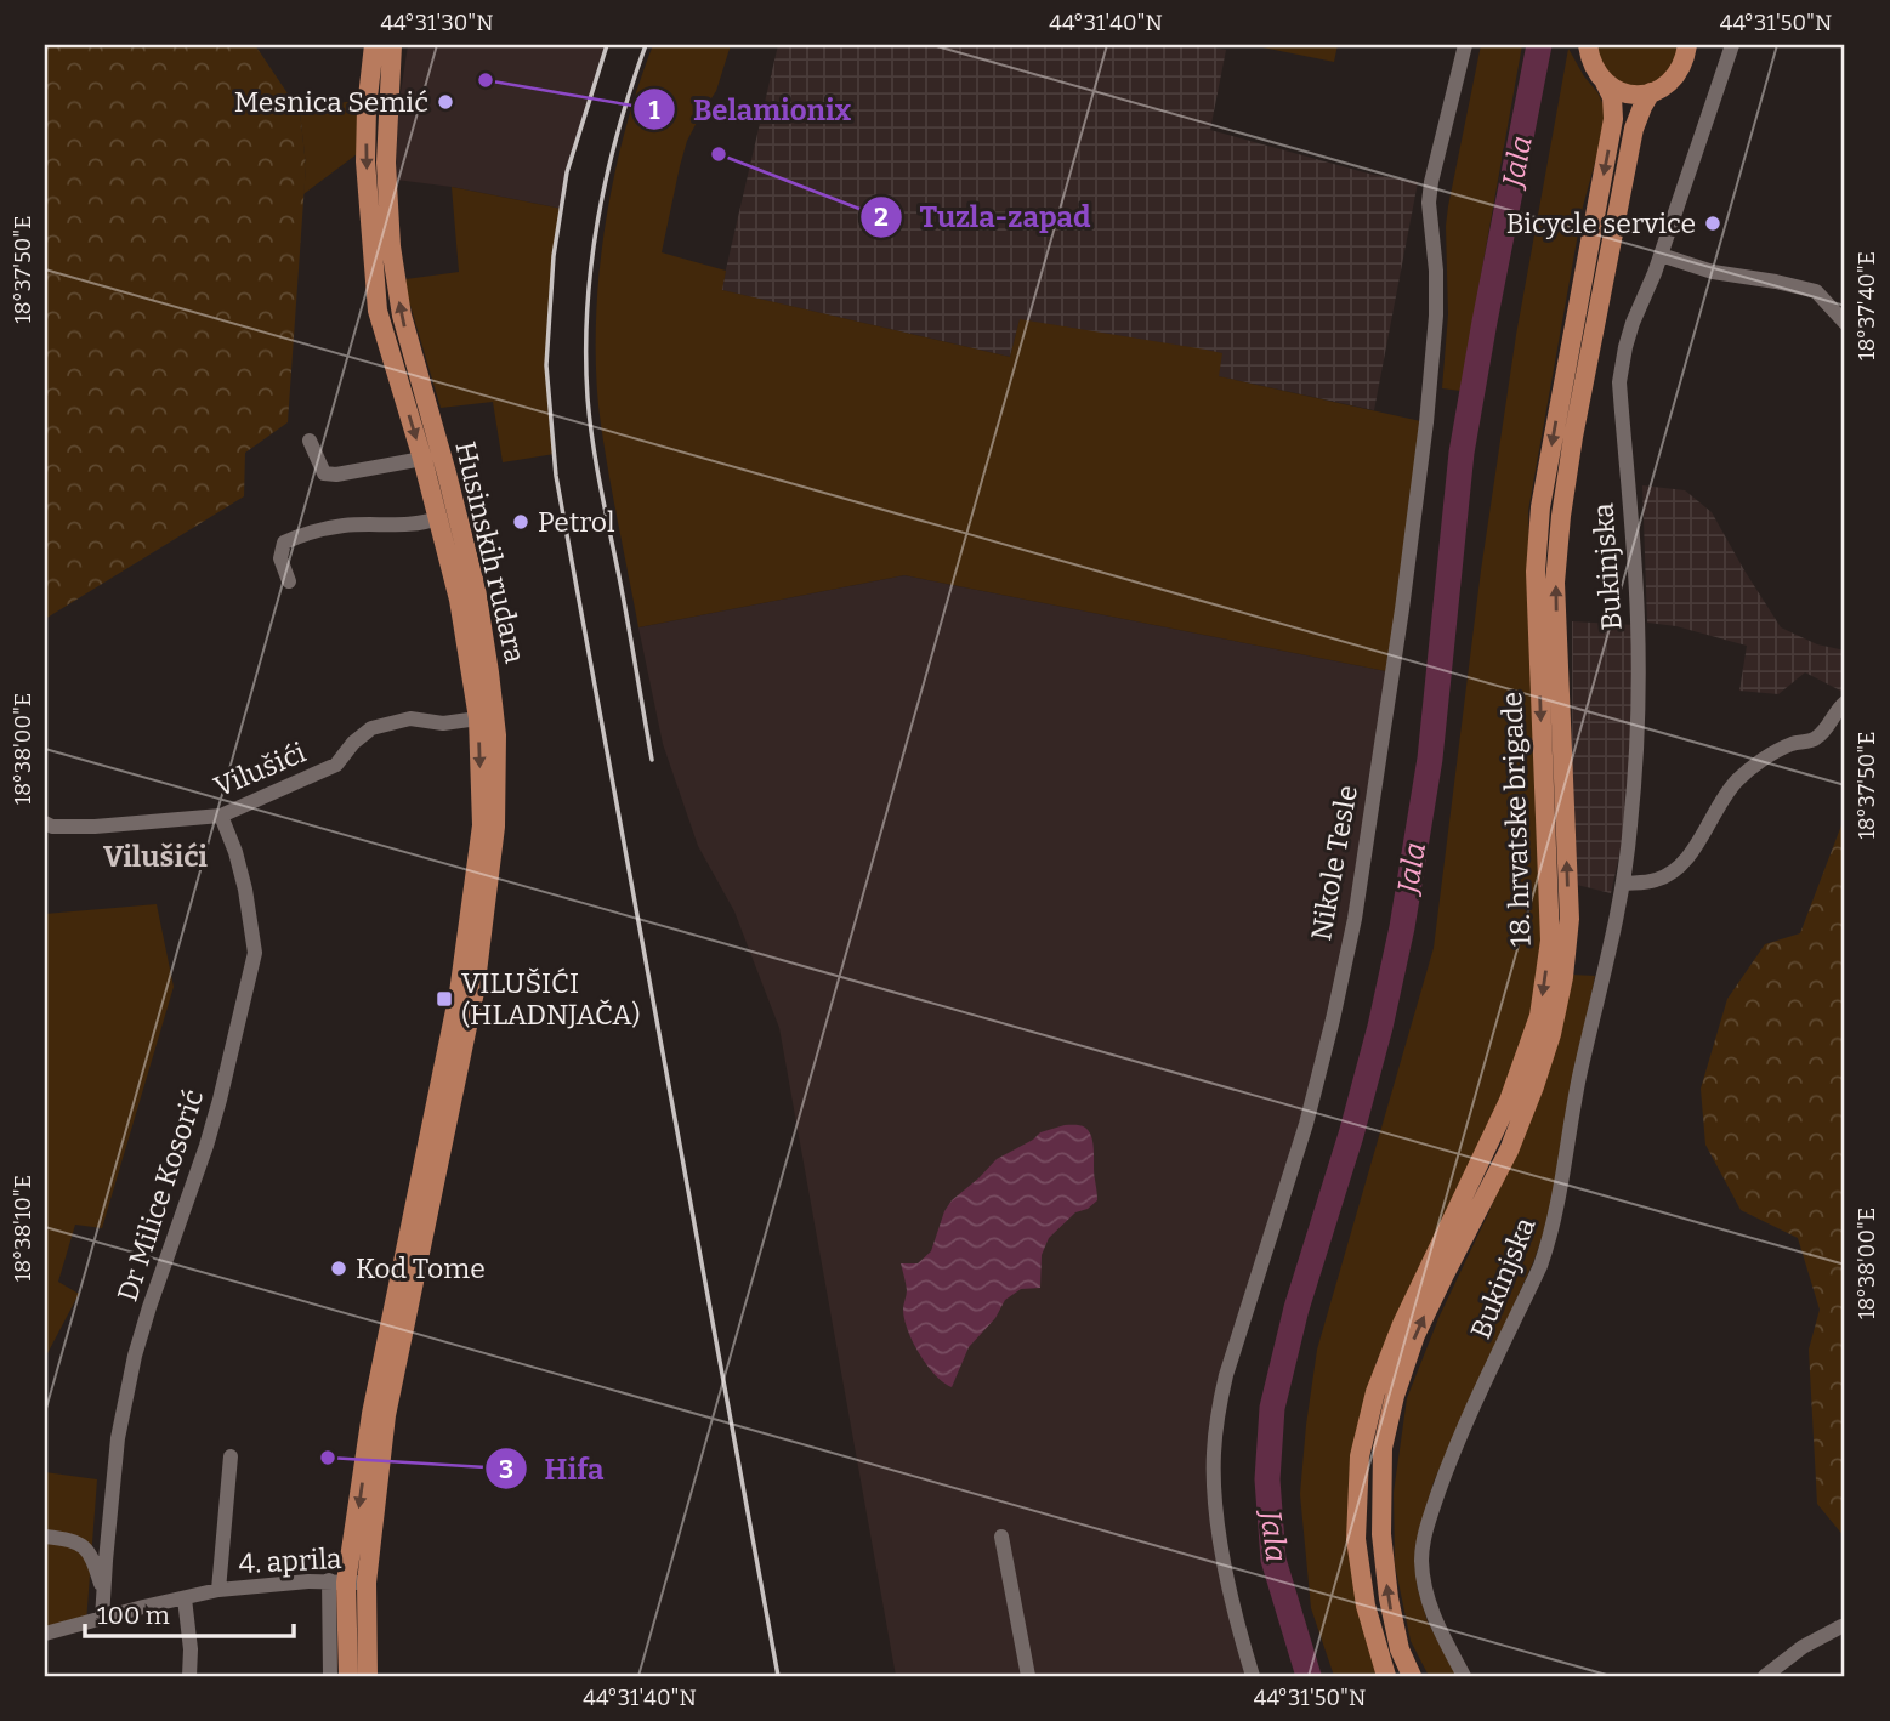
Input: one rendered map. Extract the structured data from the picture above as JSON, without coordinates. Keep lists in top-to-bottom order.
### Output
{
  "streets": {
    "main road": ["Husinskih rudara", "18. hrvatske brigade"],
    "street": [
      "Bukinjska",
      "Vilušići",
      "Nikole Tesle",
      "Dr Milice Kosorić",
      "4. aprila"
    ]
  },
  "crossings": [
    ["Husinskih rudara", "Vilušići"],
    ["Husinskih rudara", "4. aprila"],
    ["Vilušići", "Dr Milice Kosorić"],
    ["Dr Milice Kosorić", "4. aprila"]
  ],
  "districts": ["Vilušići"],
  "water": ["Jala"],
  "places": {
    "other": [
      "Belamionix",
      "Mesnica Semić",
      "Tuzla-zapad",
      "Bicycle service",
      "Petrol",
      "Kod Tome",
      "Hifa"
    ],
    "transit": ["VILUŠIĆI (HLADNJAČA)"]
  },
  "scale_bar": "100 m",
  "coordinates": [
    "44°31'30\"N",
    "44°31'40\"N",
    "44°31'50\"N",
    "18°37'50\"E",
    "18°37'40\"E",
    "18°38'00\"E",
    "18°38'10\"E"
  ]
}
